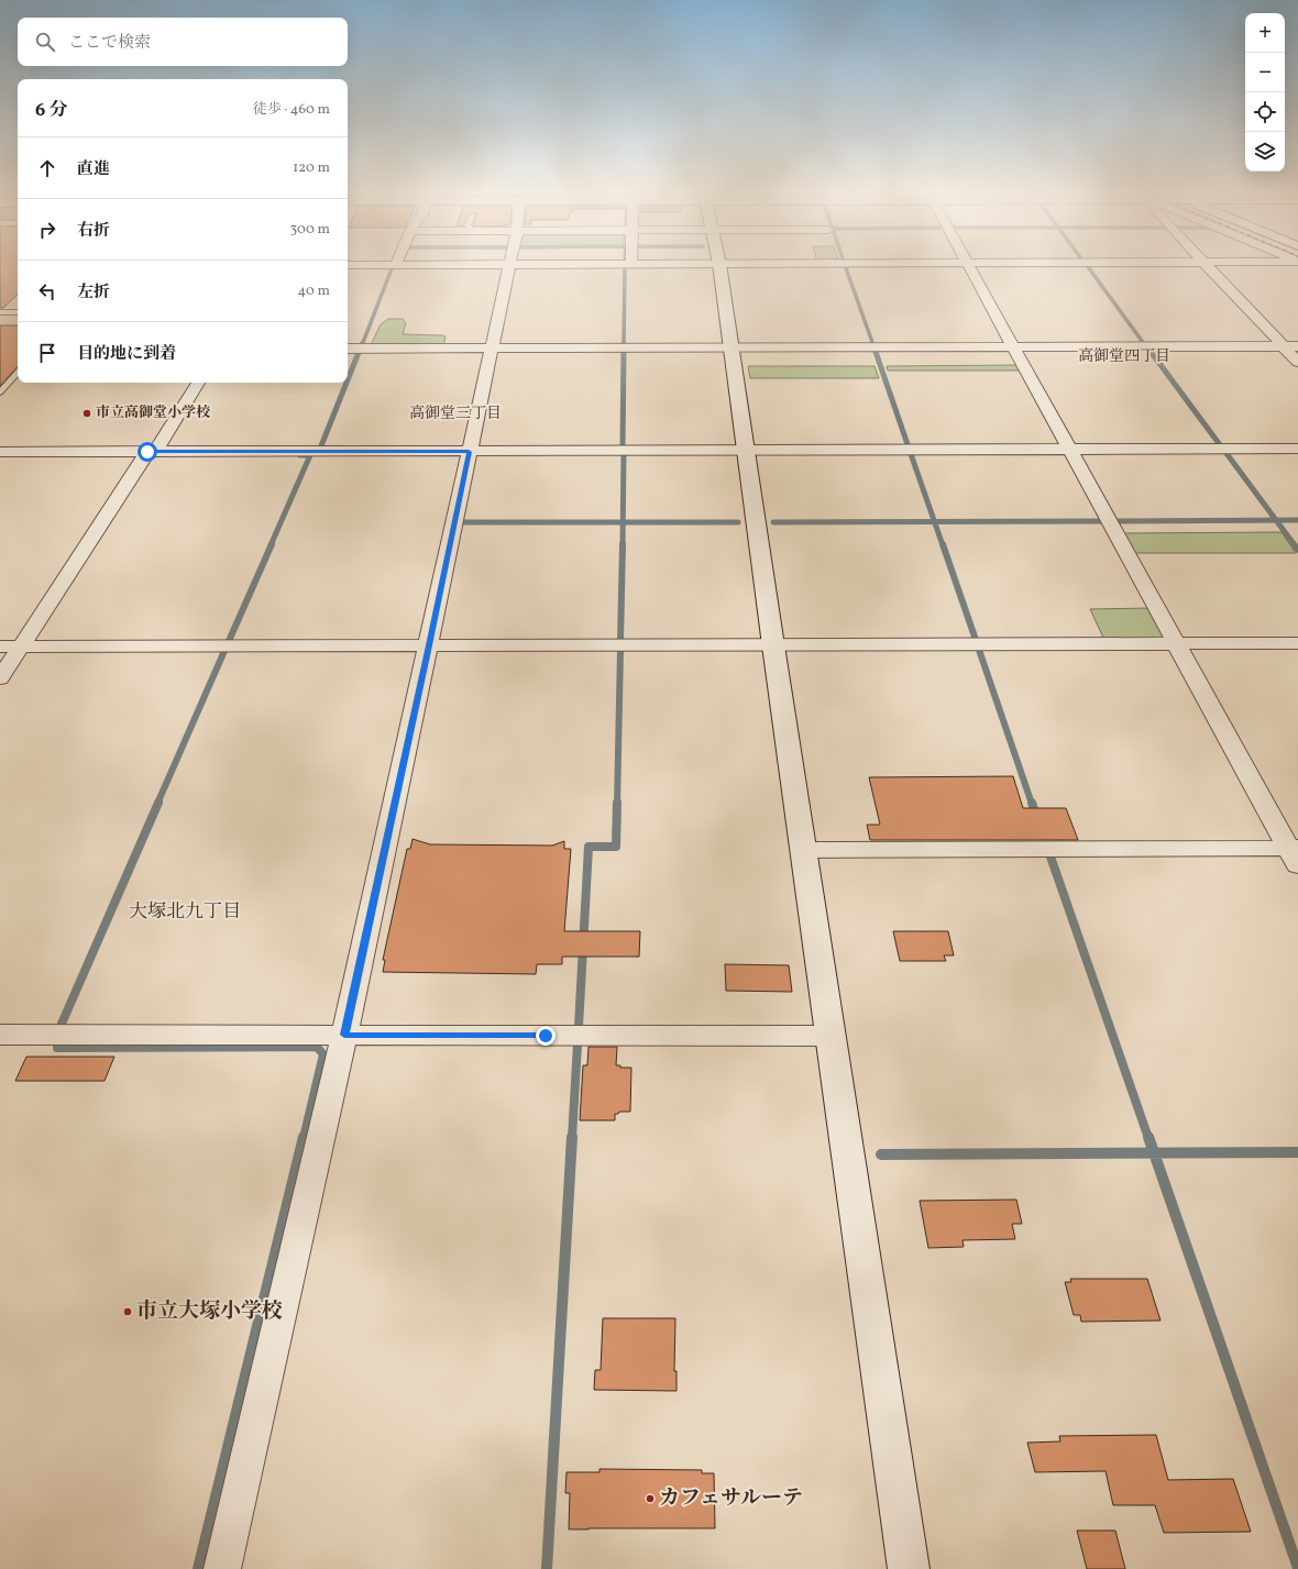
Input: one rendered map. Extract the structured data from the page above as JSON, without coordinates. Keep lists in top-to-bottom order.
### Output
{
  "districts": ["高御堂四丁目", "高御堂三丁目", "大塚北九丁目"],
  "places": ["市立高御堂小学校", "市立大塚小学校", "カフェサルーテ"],
  "page": {
    "map_buttons": ["+", "−"],
    "search": "ここで検索",
    "heading": ["6 分", "徒歩 · 460 m"],
    "list": [
      ["直進", "120 m"],
      ["右折", "300 m"],
      ["左折", "40 m"],
      "目的地に到着"
    ]
  }
}
